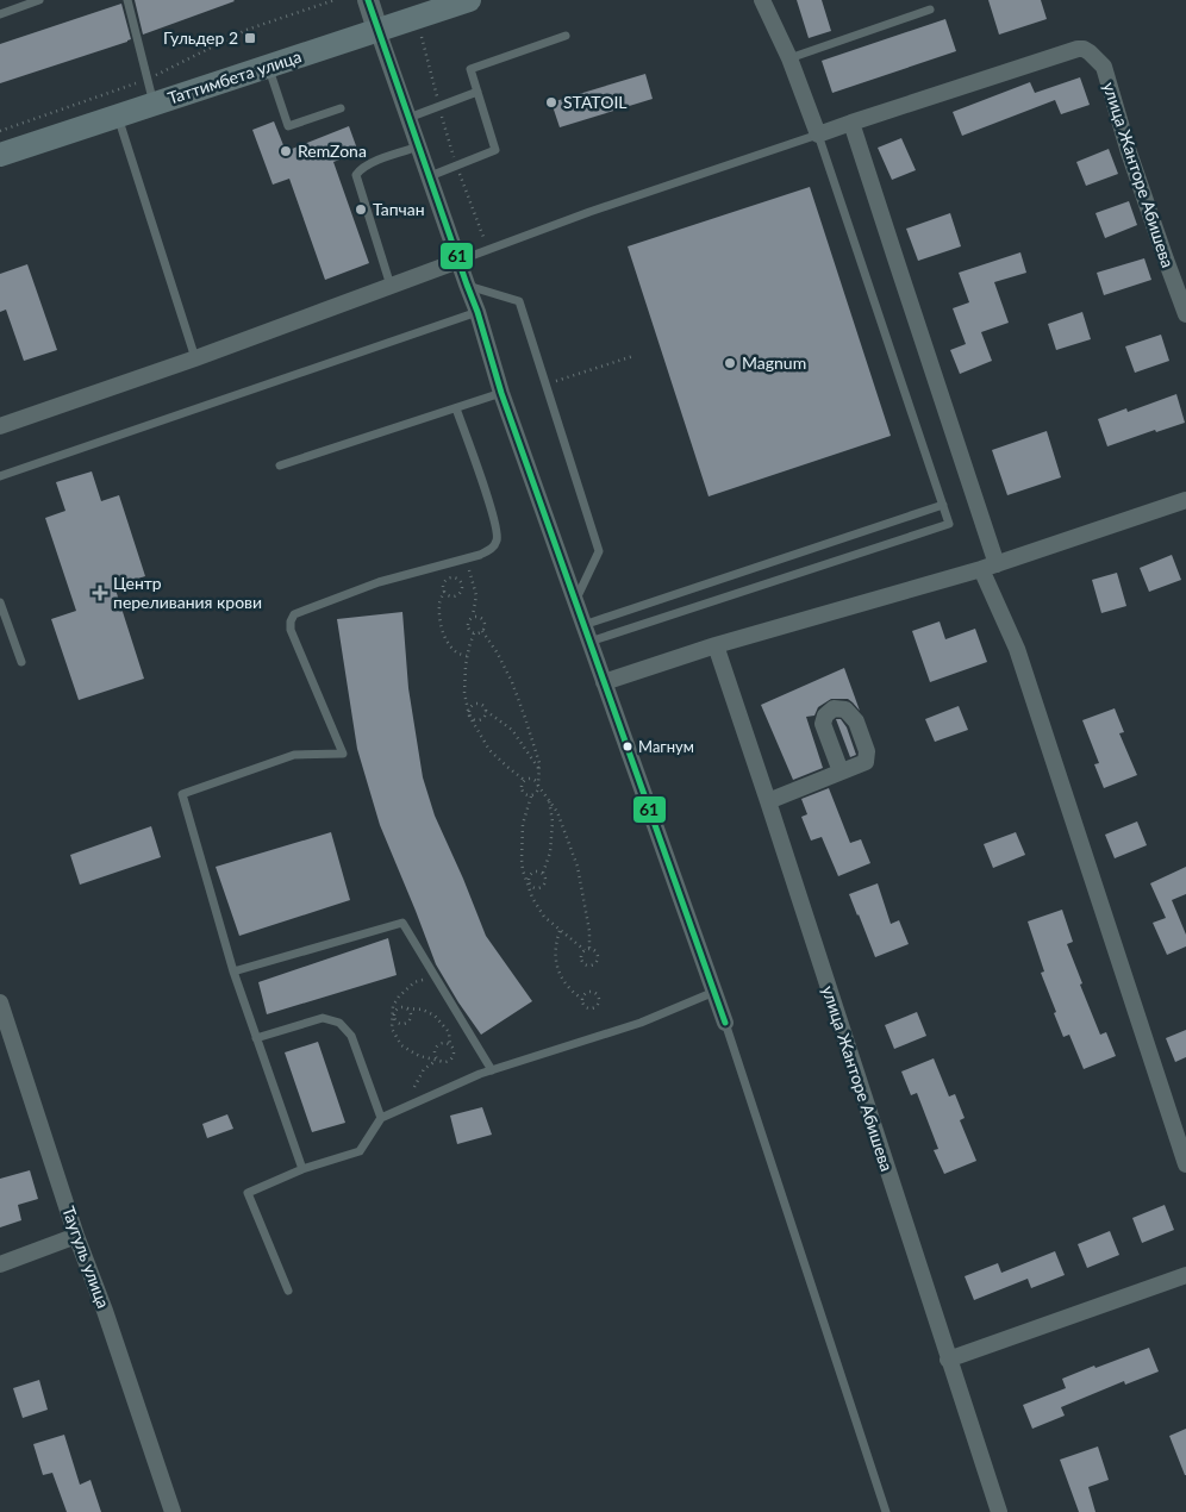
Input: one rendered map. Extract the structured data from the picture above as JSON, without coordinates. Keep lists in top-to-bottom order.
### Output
{
  "streets": {
    "main road": ["Таттимбета улица"],
    "street": ["улица Жанторе Абишева", "Таугуль улица"]
  },
  "places": {
    "transit": ["Гульдер 2"],
    "other": [
      "STATOIL",
      "RemZona",
      "Тапчан",
      "Magnum",
      "Магнум"
    ],
    "health": ["Центр переливания крови"]
  },
  "lines": ["transit line 61"]
}
